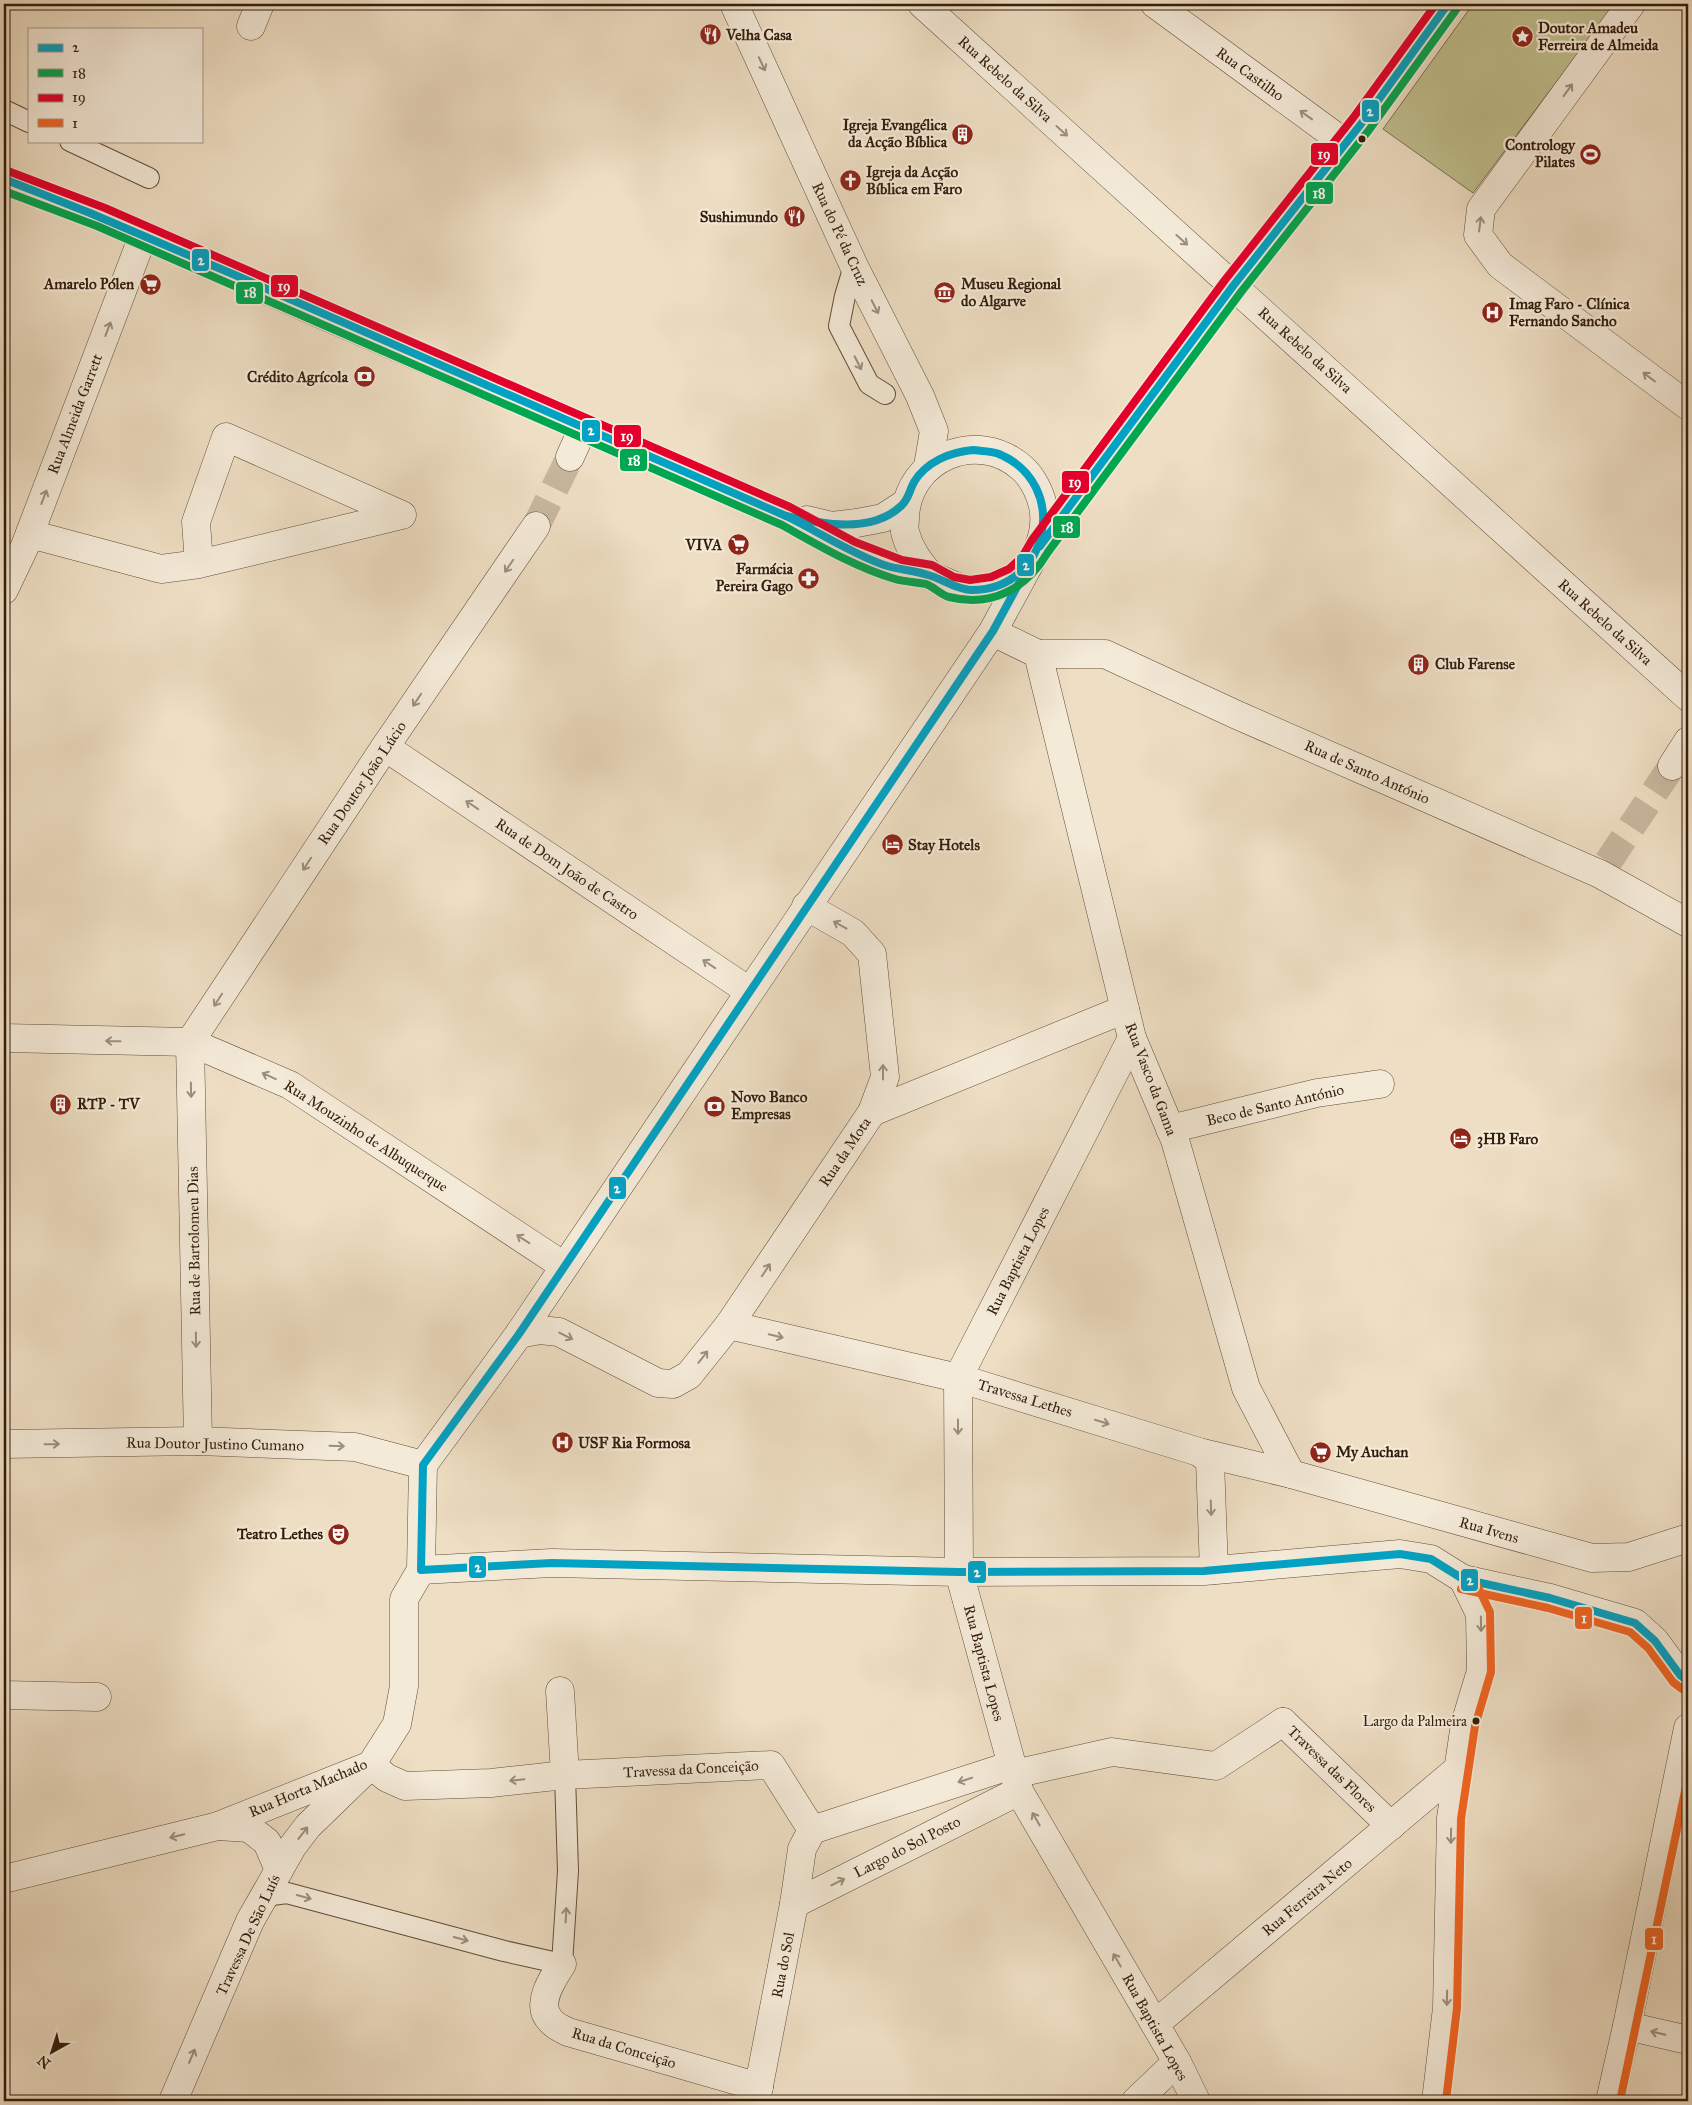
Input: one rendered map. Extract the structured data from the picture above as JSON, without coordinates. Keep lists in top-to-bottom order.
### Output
{
  "streets": {
    "street": [
      "Rua Castilho",
      "Rua Rebelo da Silva",
      "Rua do Pé da Cruz",
      "Rua Almeida Garrett",
      "Rua de Santo António",
      "Rua Doutor João Lúcio",
      "Rua de Dom João de Castro",
      "Rua Vasco da Gama",
      "Beco de Santo António",
      "Rua Mouzinho de Albuquerque",
      "Rua da Mota",
      "Rua de Bartolomeu Dias",
      "Rua Baptista Lopes",
      "Travessa Lethes",
      "Rua Doutor Justino Cumano",
      "Rua Ivens",
      "Travessa da Conceição",
      "Travessa das Flores",
      "Rua Horta Machado",
      "Largo do Sol Posto",
      "Rua Ferreira Neto",
      "Travessa De São Luís",
      "Rua do Sol",
      "Rua da Conceição"
    ]
  },
  "crossings": [
    ["Rua de Santo António", "Rua Vasco da Gama"],
    ["Rua Doutor João Lúcio", "Rua de Dom João de Castro"],
    ["Rua Doutor João Lúcio", "Rua Mouzinho de Albuquerque"],
    ["Rua Doutor João Lúcio", "Rua de Bartolomeu Dias"],
    ["Rua Vasco da Gama", "Beco de Santo António"],
    ["Rua Vasco da Gama", "Rua Baptista Lopes"],
    ["Rua Vasco da Gama", "Travessa Lethes"],
    ["Rua Vasco da Gama", "Rua Ivens"],
    ["Rua Mouzinho de Albuquerque", "Rua de Bartolomeu Dias"],
    ["Rua da Mota", "Travessa Lethes"],
    ["Rua de Bartolomeu Dias", "Rua Doutor Justino Cumano"],
    ["Rua Baptista Lopes", "Travessa Lethes"],
    ["Rua Baptista Lopes", "Travessa das Flores"],
    ["Rua Baptista Lopes", "Largo do Sol Posto"],
    ["Rua Baptista Lopes", "Rua Ferreira Neto"],
    ["Travessa Lethes", "Rua Ivens"],
    ["Rua Doutor Justino Cumano", "Rua Horta Machado"],
    ["Travessa da Conceição", "Rua do Sol"],
    ["Travessa das Flores", "Largo do Sol Posto"],
    ["Travessa das Flores", "Rua Ferreira Neto"],
    ["Rua Horta Machado", "Travessa De São Luís"],
    ["Largo do Sol Posto", "Rua do Sol"],
    ["Rua do Sol", "Rua da Conceição"]
  ],
  "one_way": [
    "Rua Castilho",
    "Rua Rebelo da Silva",
    "Rua do Pé da Cruz",
    "Rua Almeida Garrett",
    "Rua Doutor João Lúcio",
    "Rua de Dom João de Castro",
    "Rua Mouzinho de Albuquerque",
    "Rua de Bartolomeu Dias",
    "Rua Doutor Justino Cumano",
    "Travessa De São Luís"
  ],
  "places": {
    "restaurant": ["Velha Casa", "Sushimundo"],
    "place": ["Doutor Amadeu Ferreira de Almeida"],
    "building": ["Igreja Evangélica da Acção Bíblica", "Club Farense", "RTP - TV"],
    "sports": ["Contrology Pilates"],
    "church": ["Igreja da Acção Bíblica em Faro"],
    "supermarket": ["Amarelo Pólen", "VIVA", "My Auchan"],
    "museum": ["Museu Regional do Algarve"],
    "hospital": ["Imag Faro - Clínica Fernando Sancho", "USF Ria Formosa"],
    "bank": ["Crédito Agrícola", "Novo Banco Empresas"],
    "pharmacy": ["Farmácia Pereira Gago"],
    "hotel": ["Stay Hotels", "3HB Faro"],
    "theatre": ["Teatro Lethes"],
    "other": ["Largo da Palmeira"]
  },
  "lines": [
    "transit line 2",
    "transit line 19",
    "transit line 18",
    "transit line 1"
  ],
  "legend": [
    "2",
    "18",
    "19",
    "1"
  ],
  "north": "bottom left"
}
